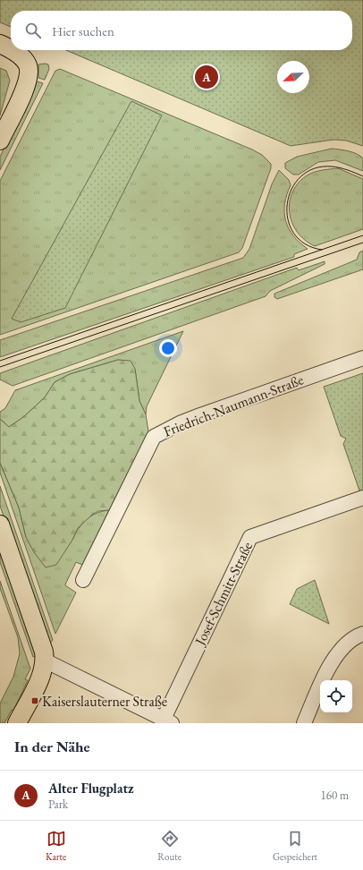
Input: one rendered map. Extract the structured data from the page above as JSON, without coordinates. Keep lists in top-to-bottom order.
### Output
{
  "streets": {
    "street": ["Friedrich-Naumann-Straße", "Josef-Schmitt-Straße"]
  },
  "places": {
    "transit": ["Kaiserslauterner Straße"]
  },
  "north": "bottom left",
  "page": {
    "search": "Hier suchen",
    "pins": "A",
    "heading": "In der Nähe",
    "list": [
      {
        "mark": "A",
        "name": "Alter Flugplatz",
        "note": "Park",
        "value": "160 m"
      }
    ],
    "nav": ["Karte", "Route", "Gespeichert"]
  }
}
